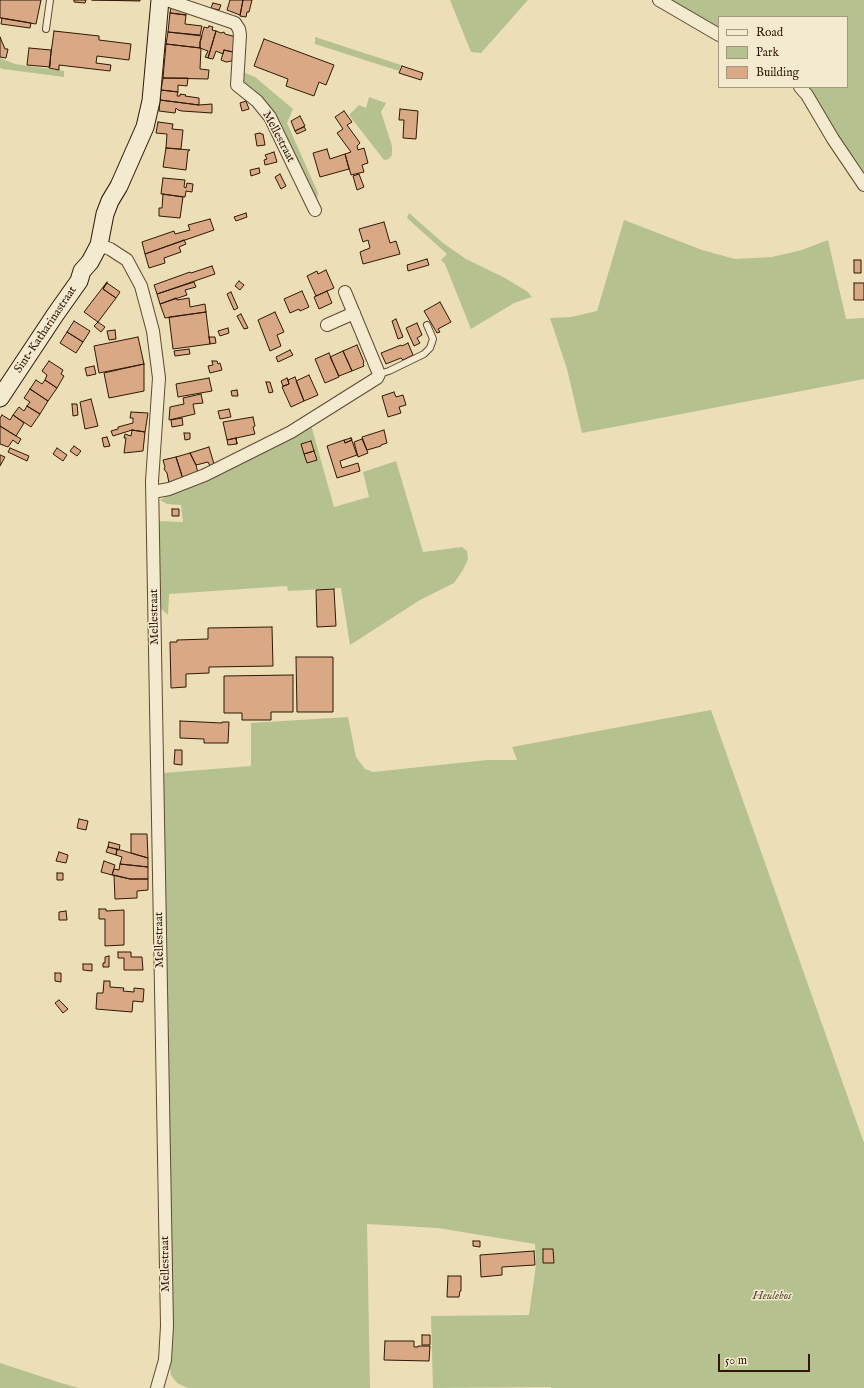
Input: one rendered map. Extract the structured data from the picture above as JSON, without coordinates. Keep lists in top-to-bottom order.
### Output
{
  "streets": {
    "street": ["Mellestraat", "Sint-Katharinastraat"]
  },
  "crossings": [
    ["Mellestraat", "Sint-Katharinastraat"]
  ],
  "parks": ["Heulebos"],
  "legend": ["Road", "Park", "Building"],
  "scale_bar": "50 m"
}
